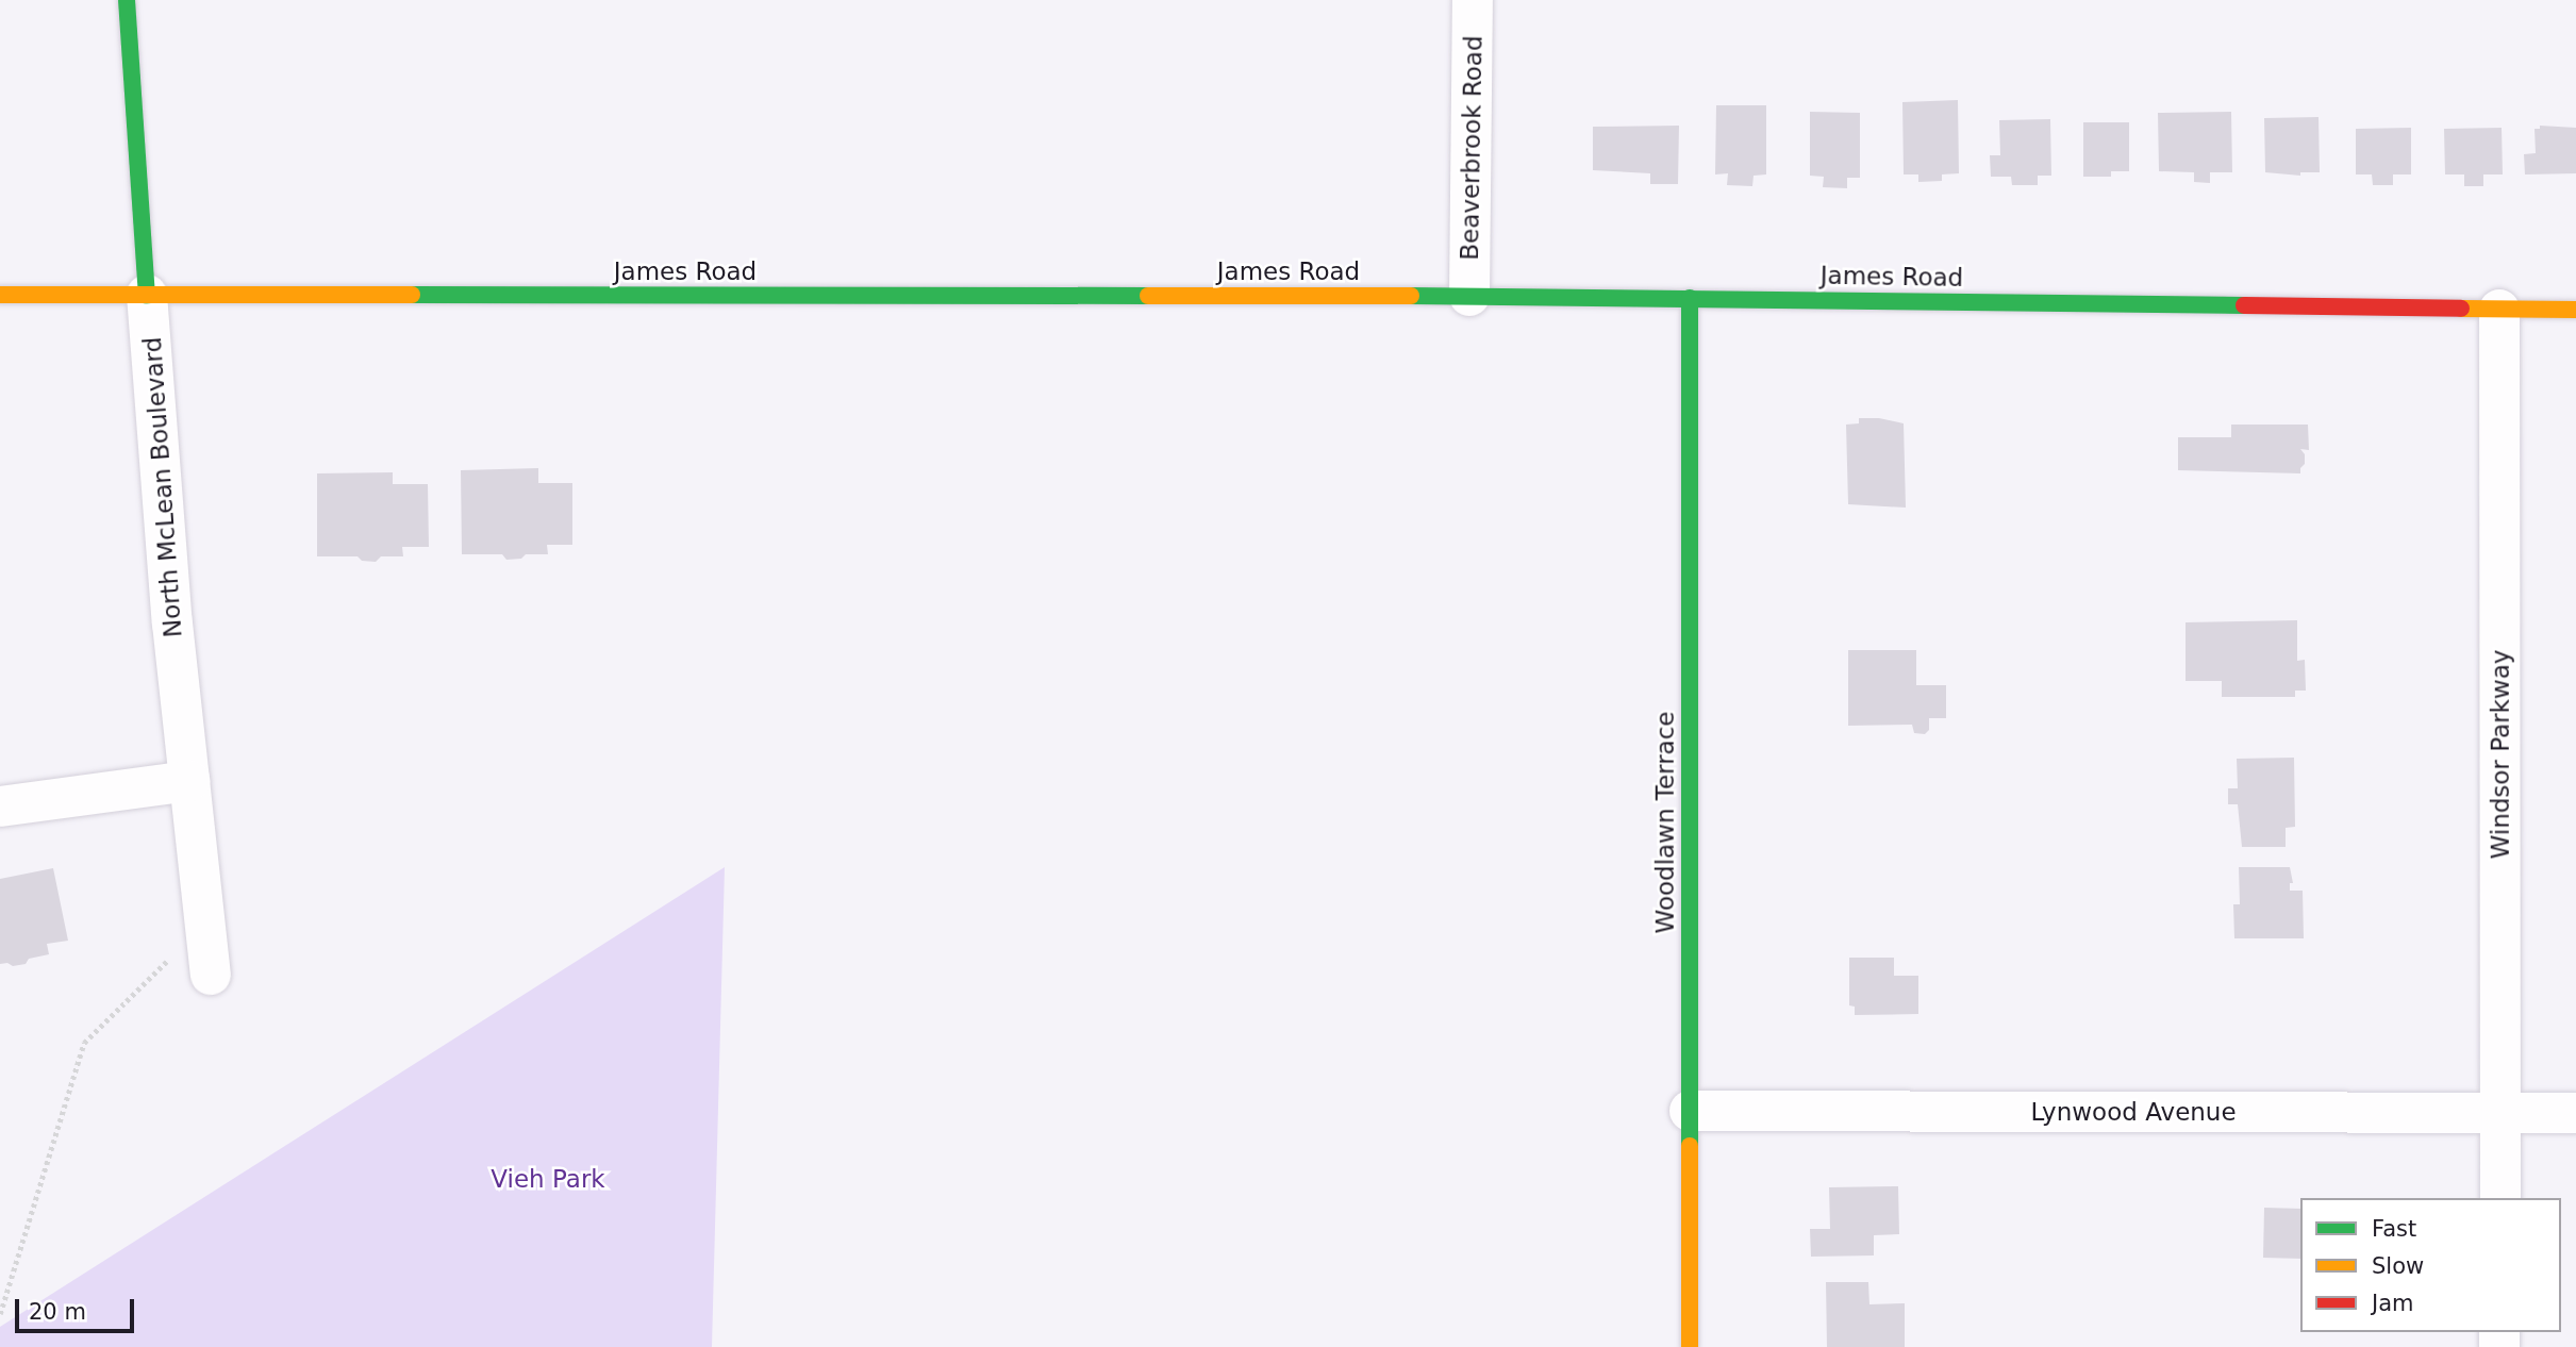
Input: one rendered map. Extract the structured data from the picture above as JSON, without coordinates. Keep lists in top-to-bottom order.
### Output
{
  "streets": {
    "main road": ["James Road", "North McLean Boulevard", "Woodlawn Terrace"],
    "street": ["Beaverbrook Road", "Windsor Parkway", "Lynwood Avenue"]
  },
  "crossings": [
    ["Beaverbrook Road", "James Road"],
    ["James Road", "North McLean Boulevard"],
    ["James Road", "Windsor Parkway"],
    ["James Road", "Woodlawn Terrace"],
    ["Windsor Parkway", "Lynwood Avenue"],
    ["Woodlawn Terrace", "Lynwood Avenue"]
  ],
  "parks": ["Vieh Park"],
  "legend": ["Fast", "Slow", "Jam"],
  "scale_bar": "20 m"
}
